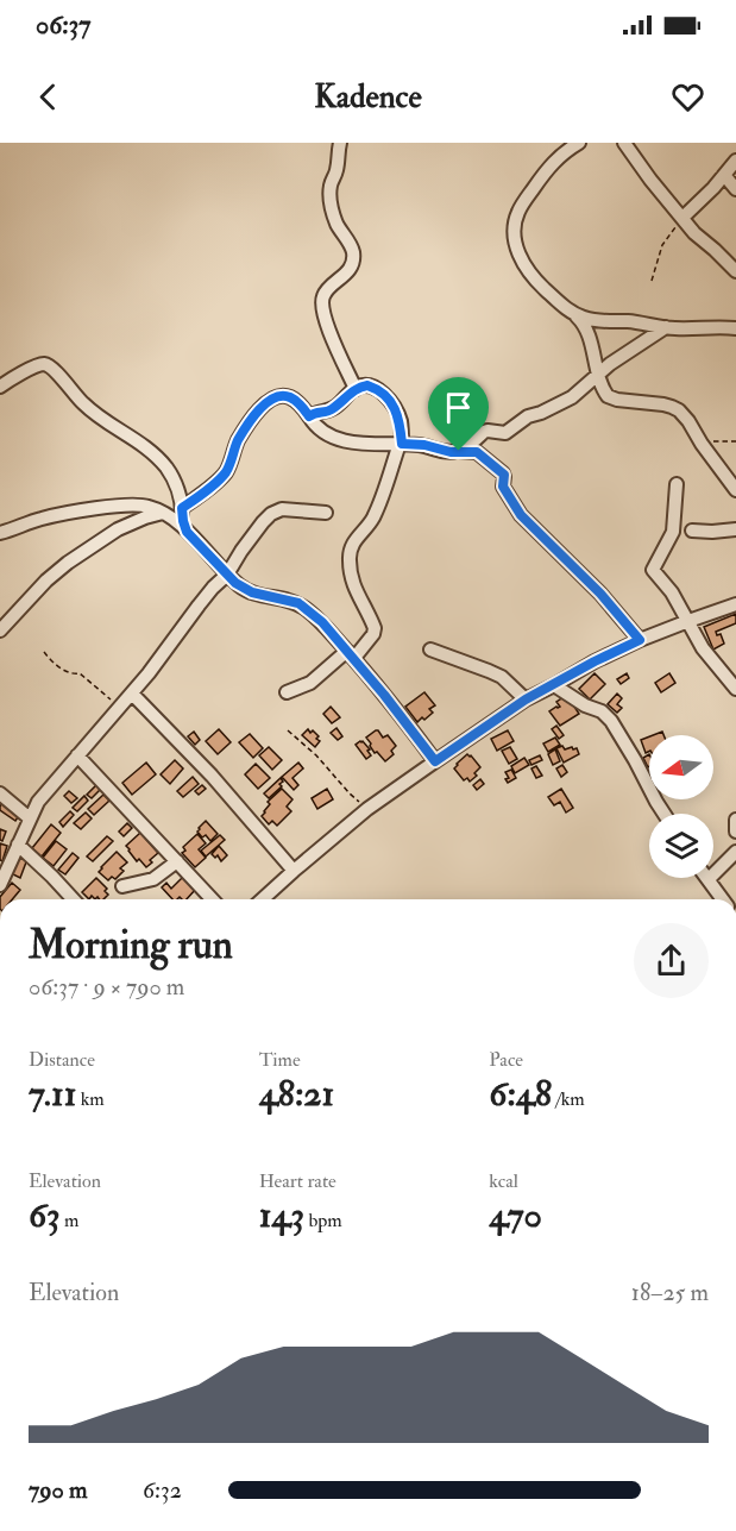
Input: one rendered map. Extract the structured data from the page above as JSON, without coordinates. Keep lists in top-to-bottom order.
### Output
{
  "north": "left",
  "page": {
    "status": "06:37",
    "header": "Kadence",
    "heading": ["Morning run", "06:37 · 9 × 790 m"],
    "stats": [
      ["Distance", "7.11 km"],
      ["Time", "48:21"],
      ["Pace", "6:48 /km"],
      ["Elevation", "63 m"],
      ["Heart rate", "143 bpm"],
      ["kcal", "470"]
    ],
    "chart": ["Elevation", "18–25 m"],
    "list": [
      {
        "name": "790 m",
        "note": "6:32"
      }
    ]
  }
}
